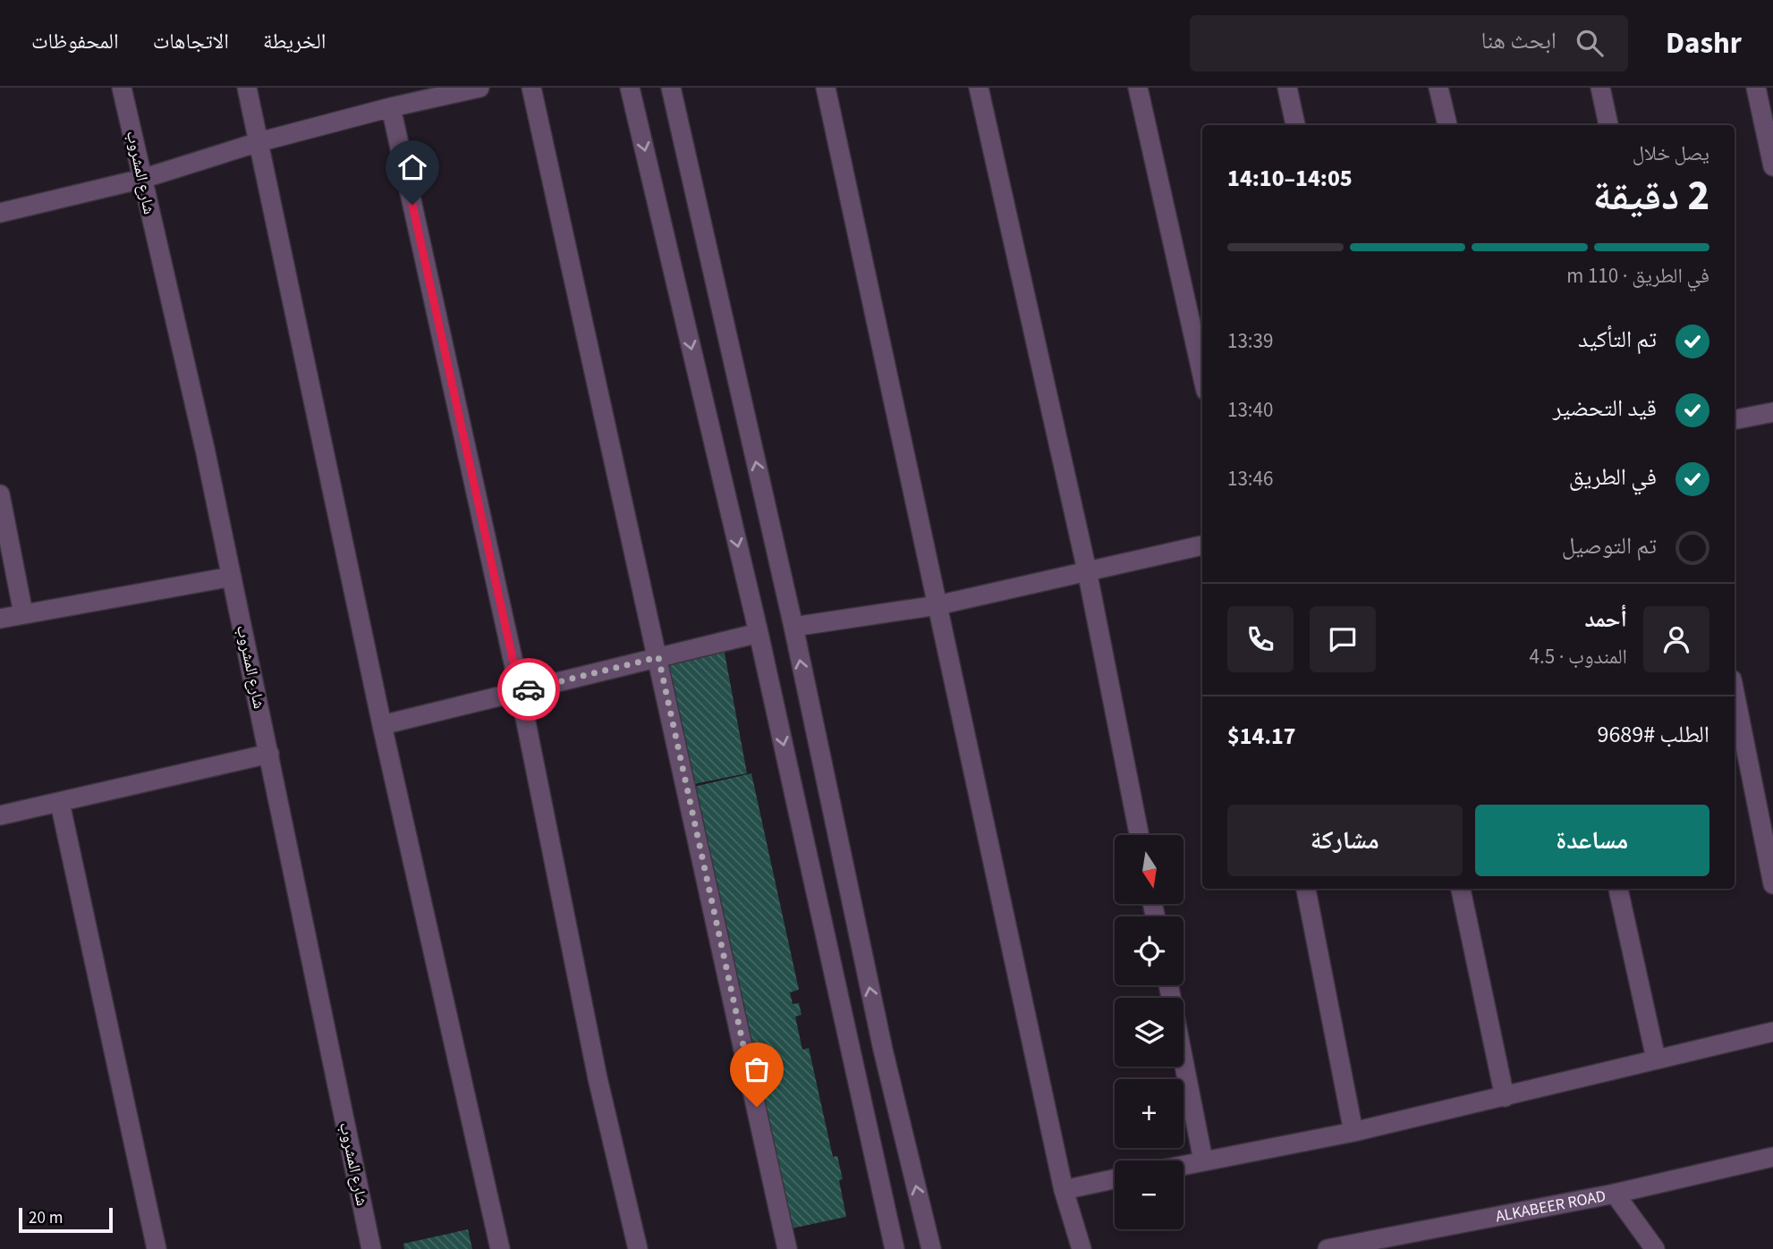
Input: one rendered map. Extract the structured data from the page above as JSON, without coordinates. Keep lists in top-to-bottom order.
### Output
{
  "streets": {
    "street": ["شارع المشروب", "ALKABEER ROAD"]
  },
  "scale_bar": "20 m",
  "north": "bottom",
  "page": {
    "header": "Dashr",
    "search": "ابحث هنا",
    "nav": ["الخريطة", "الاتجاهات", "المحفوظات"],
    "heading": ["2 دقيقة", "يصل خلال", "14:05–14:10"],
    "panel": [
      "أحمد",
      "المندوب · 4.5",
      "الطلب #9689",
      "$14.17"
    ],
    "bar": "في الطريق · 110 m",
    "list": [
      ["تم التأكيد", "13:39"],
      ["قيد التحضير", "13:40"],
      ["في الطريق", "13:46"],
      "تم التوصيل"
    ],
    "buttons": ["مساعدة", "مشاركة"],
    "map_buttons": ["+", "−"],
    "scale": "20 m"
  }
}
